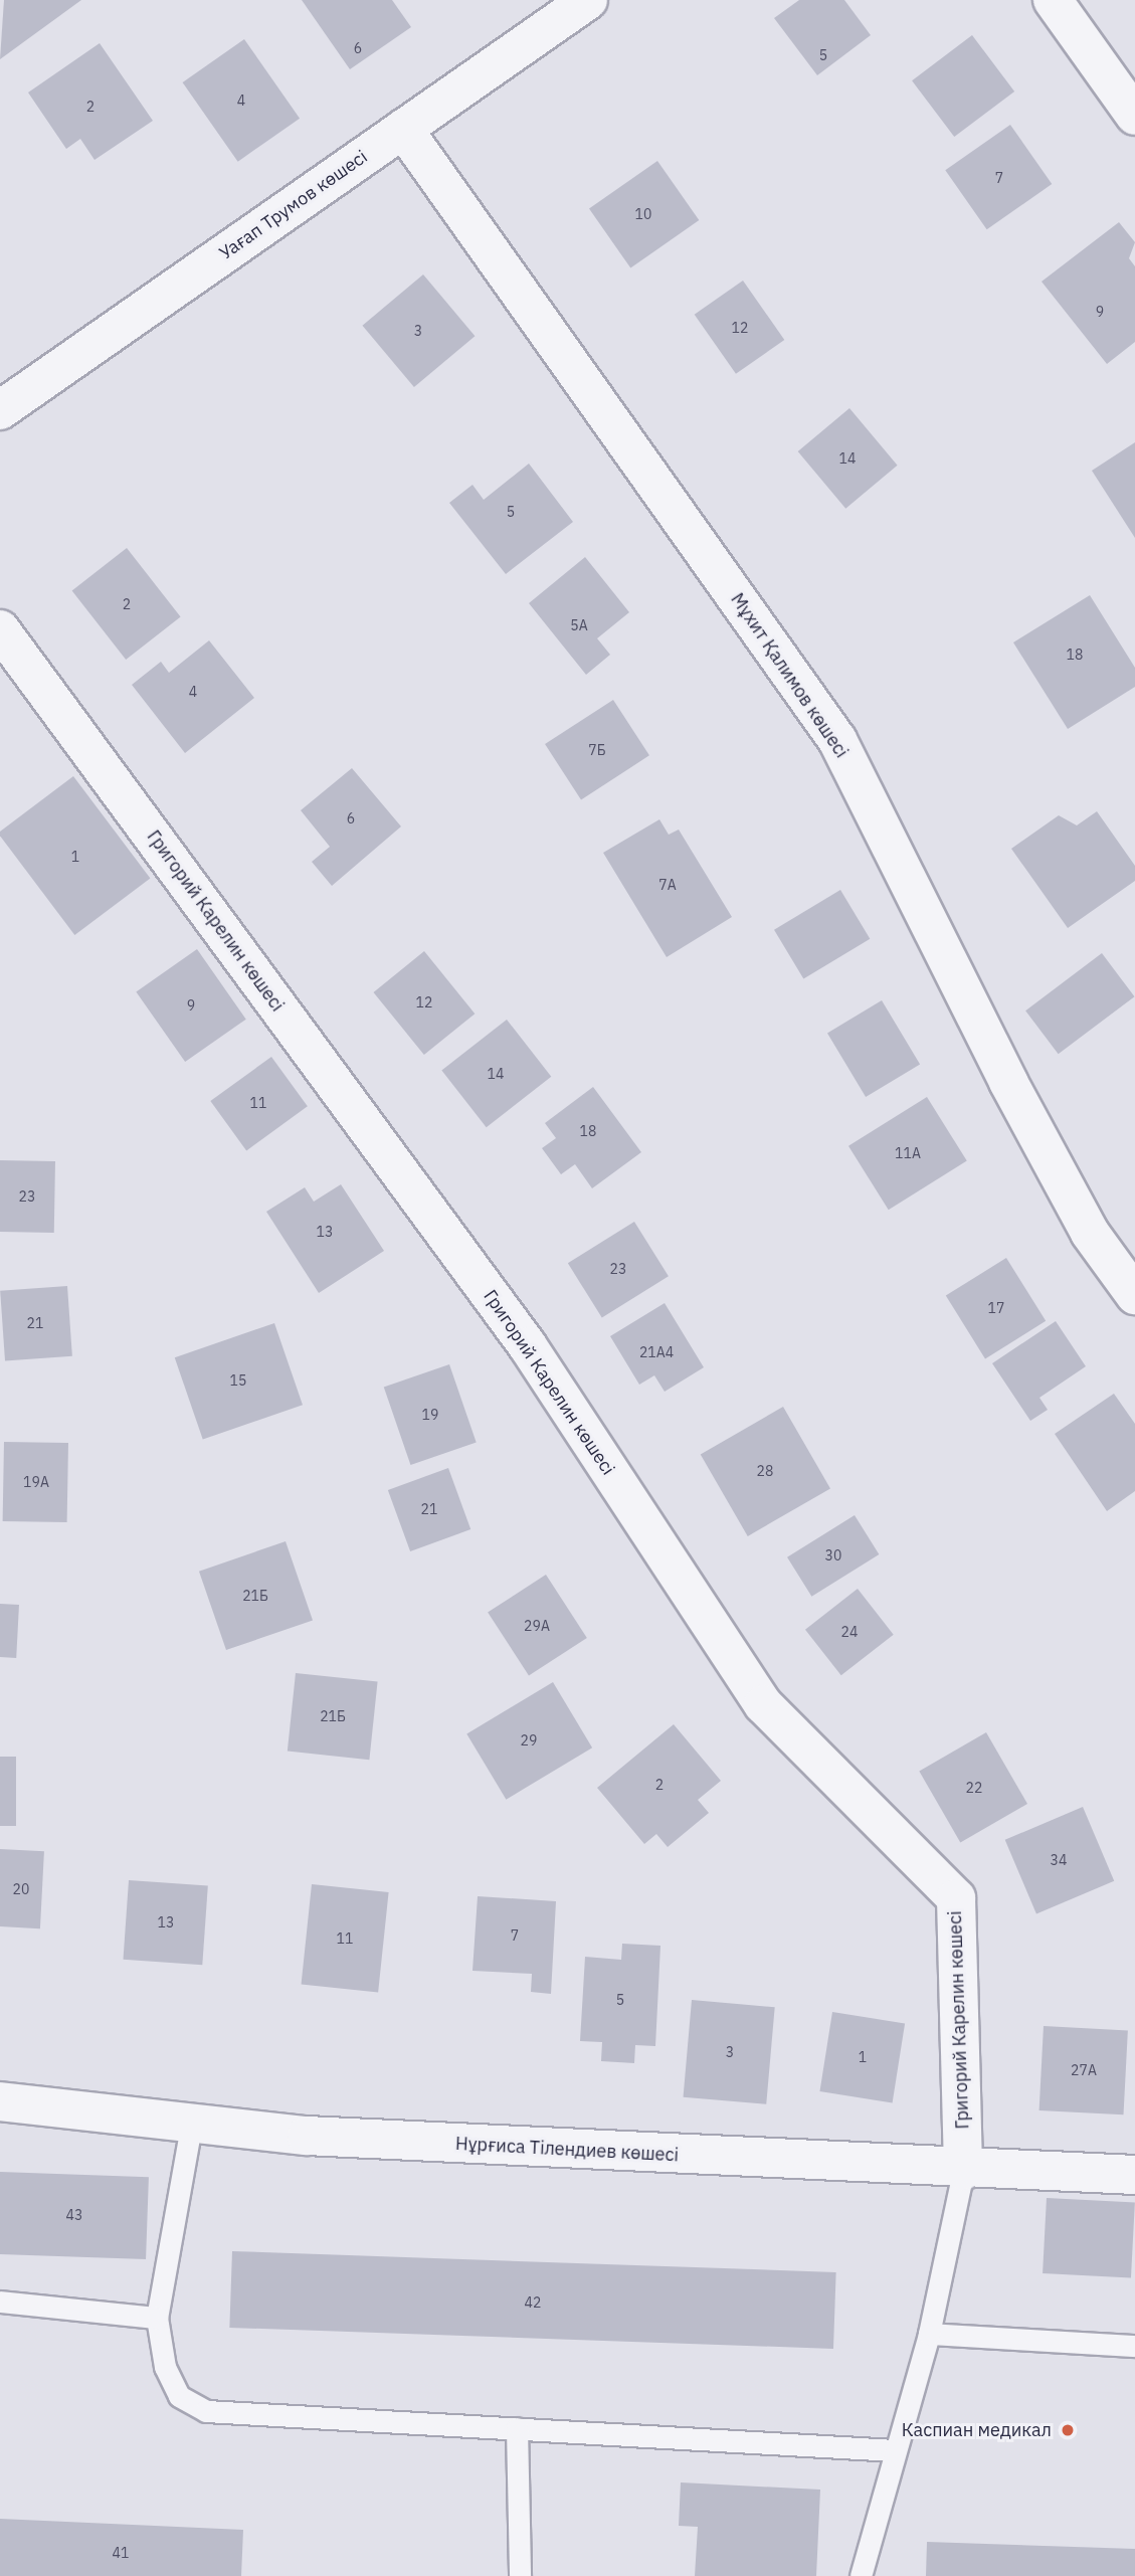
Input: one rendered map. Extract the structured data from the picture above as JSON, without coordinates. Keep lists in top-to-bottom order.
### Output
{
  "streets": {
    "street": [
      "Уағап Трумов көшесі",
      "Мұхит Қалимов көшесі",
      "Григорий Карелин көшесі",
      "Нұрғиса Тілендиев көшесі"
    ]
  },
  "crossings": [
    ["Уағап Трумов көшесі", "Мұхит Қалимов көшесі"],
    ["Григорий Карелин көшесі", "Нұрғиса Тілендиев көшесі"]
  ],
  "places": ["Каспиан медикал"],
  "house_numbers": [
    "6",
    "5",
    "4",
    "2",
    "7",
    "10",
    "9",
    "12",
    "3",
    "14",
    "5",
    "2",
    "5А",
    "18",
    "4",
    "7Б",
    "6",
    "1",
    "7А",
    "12",
    "9",
    "14",
    "11",
    "18",
    "11А",
    "23",
    "13",
    "23",
    "17",
    "21",
    "21А4",
    "15",
    "19",
    "28",
    "19А",
    "21",
    "30",
    "21Б",
    "29А",
    "24",
    "21Б",
    "29",
    "2",
    "22",
    "34",
    "20",
    "13",
    "7",
    "11",
    "5",
    "3",
    "1",
    "27А",
    "43",
    "42",
    "41"
  ]
}
